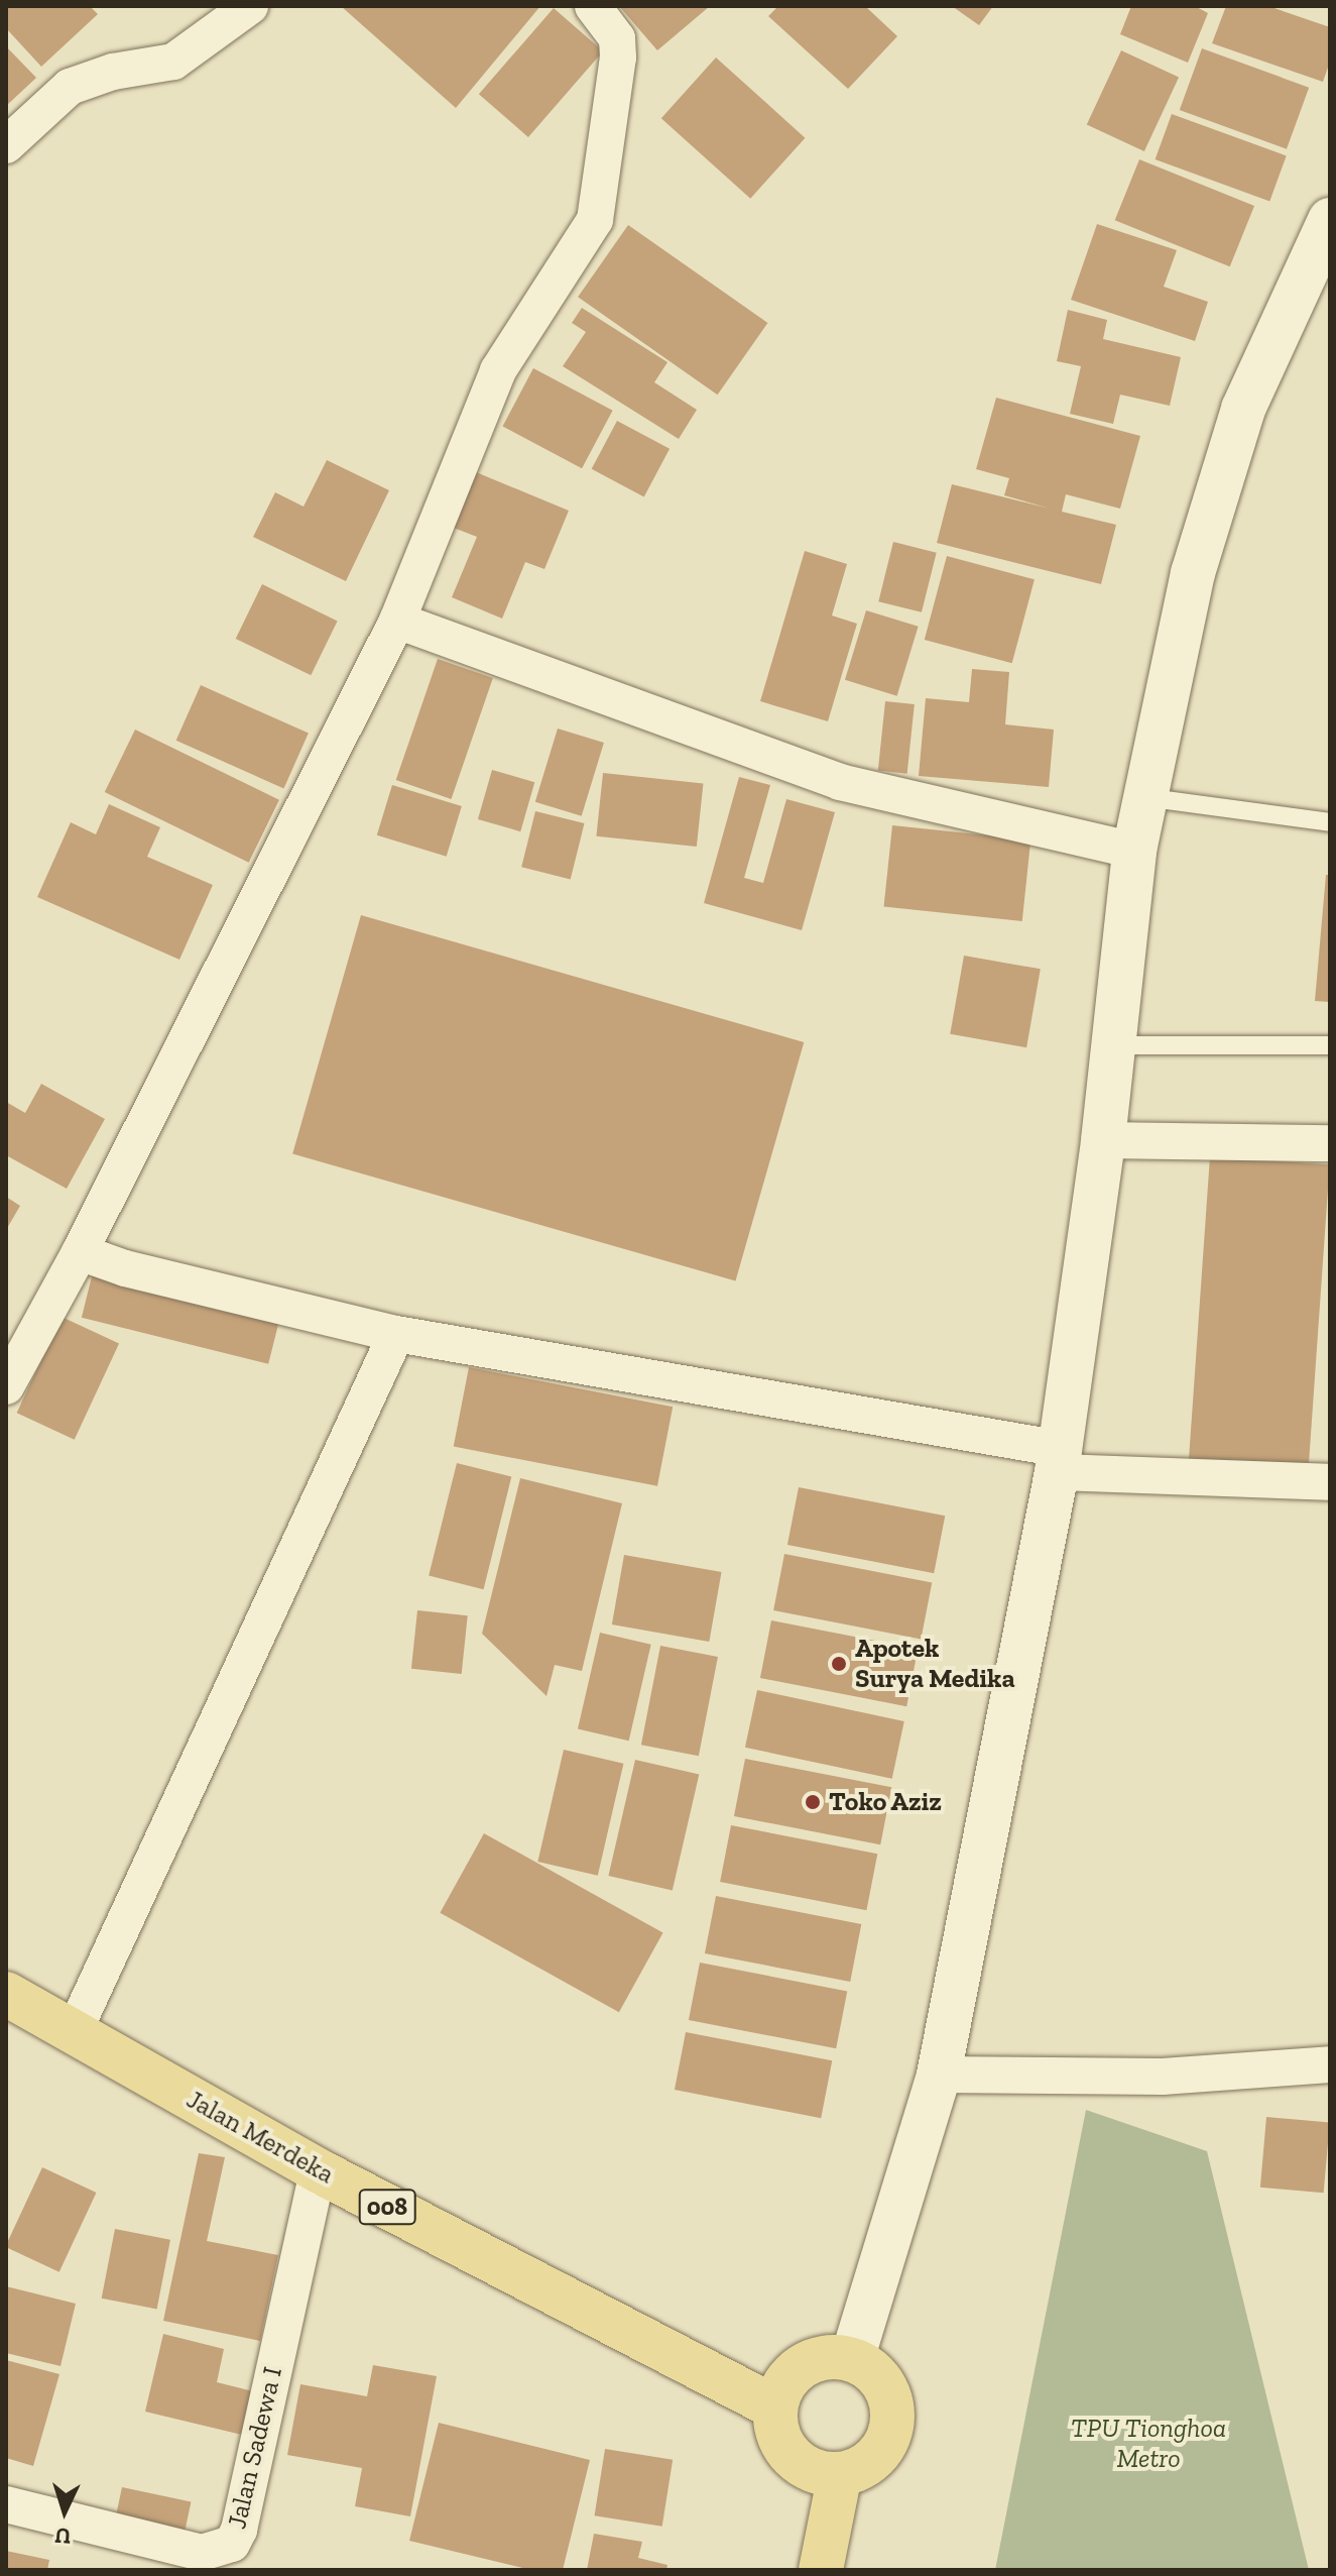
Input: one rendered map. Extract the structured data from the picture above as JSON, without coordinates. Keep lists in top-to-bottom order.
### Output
{
  "streets": {
    "main road": ["Jalan Merdeka", "008"],
    "street": ["Jalan Sadewa I"]
  },
  "crossings": [
    ["Jalan Merdeka", "Jalan Sadewa I"]
  ],
  "parks": ["TPU Tionghoa Metro"],
  "places": ["Apotek Surya Medika", "Toko Aziz"],
  "north": "bottom"
}
